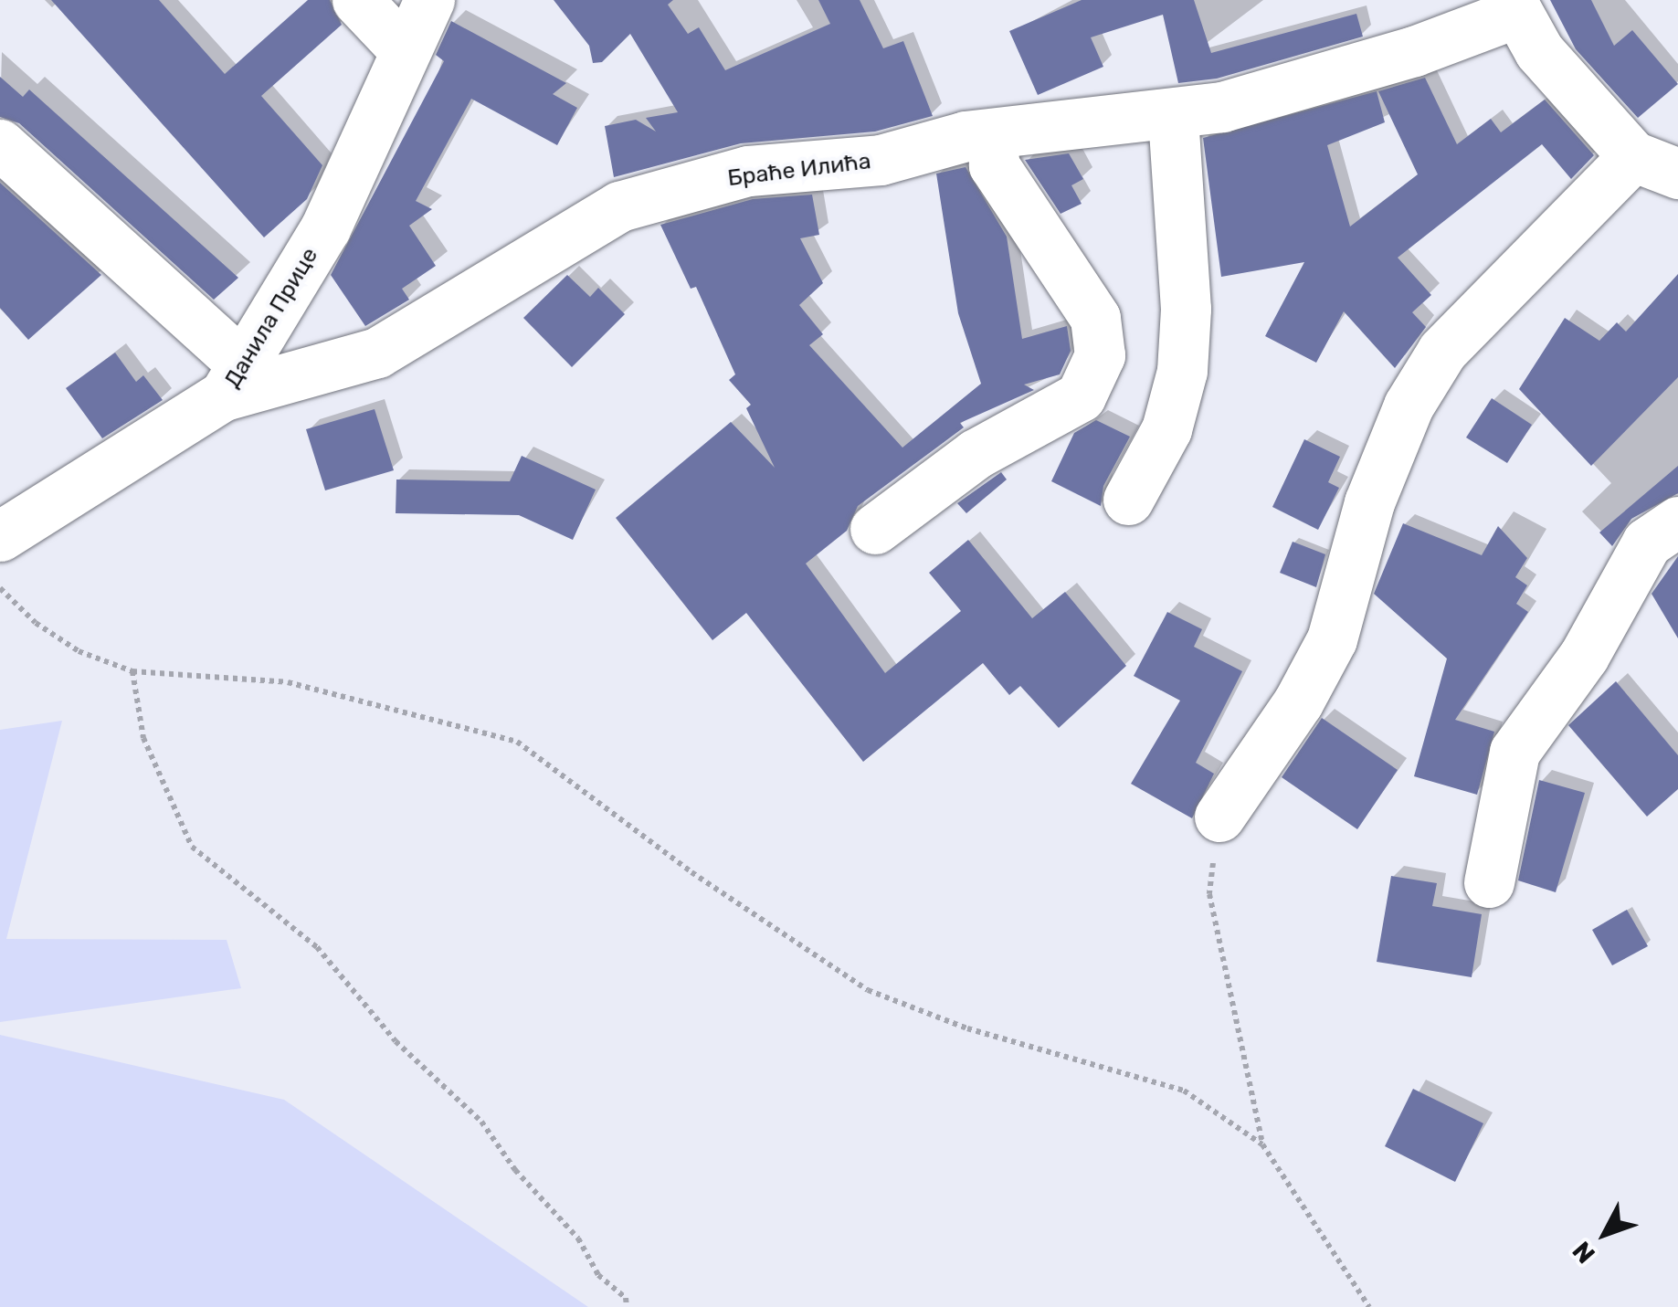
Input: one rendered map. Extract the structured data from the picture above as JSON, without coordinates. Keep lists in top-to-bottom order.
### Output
{
  "streets": {
    "street": ["Браће Илића", "Данила Прице"]
  },
  "crossings": [
    ["Браће Илића", "Данила Прице"]
  ],
  "north": "bottom left"
}
